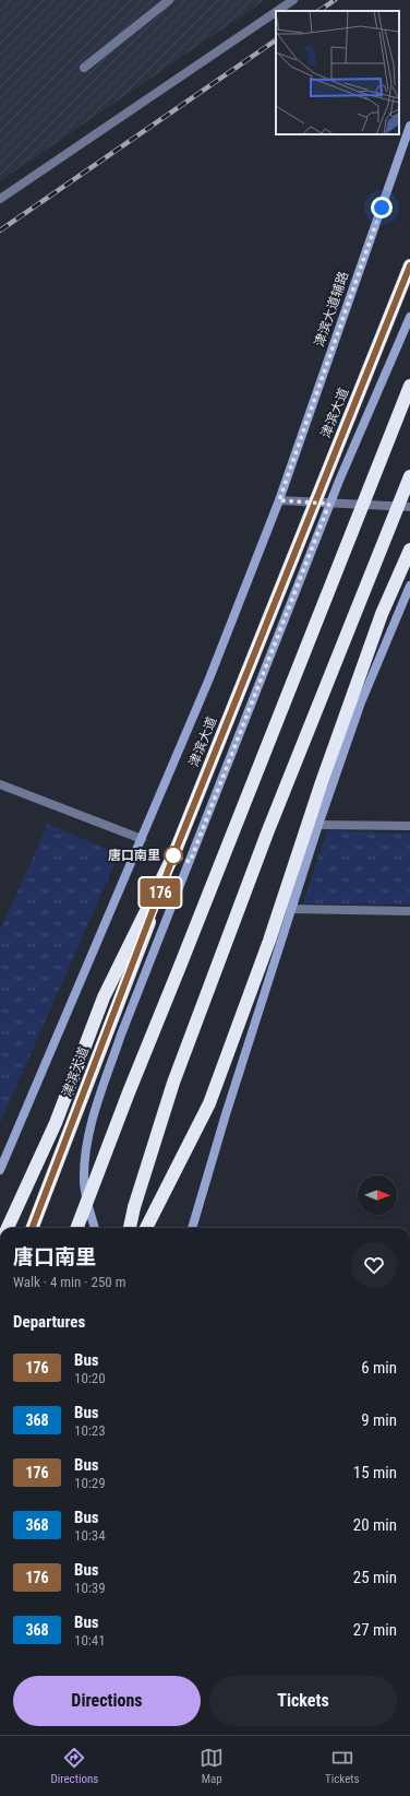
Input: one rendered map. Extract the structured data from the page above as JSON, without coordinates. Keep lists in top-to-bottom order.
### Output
{
  "streets": {
    "highway": ["津滨大道"],
    "main road": ["津滨大道辅路"]
  },
  "places": ["唐口南里"],
  "lines": ["bus line 176"],
  "north": "right",
  "page": {
    "on_map": "176",
    "heading": [
      ["唐口南里", "Walk · 4 min · 250 m"],
      "Departures"
    ],
    "list": [
      {
        "mark": "176",
        "name": "Bus",
        "note": "10:20",
        "value": "6 min"
      },
      {
        "mark": "368",
        "name": "Bus",
        "note": "10:23",
        "value": "9 min"
      },
      {
        "mark": "176",
        "name": "Bus",
        "note": "10:29",
        "value": "15 min"
      },
      {
        "mark": "368",
        "name": "Bus",
        "note": "10:34",
        "value": "20 min"
      },
      {
        "mark": "176",
        "name": "Bus",
        "note": "10:39",
        "value": "25 min"
      },
      {
        "mark": "368",
        "name": "Bus",
        "note": "10:41",
        "value": "27 min"
      }
    ],
    "buttons": ["Directions", "Tickets"],
    "tabs": ["Directions", "Map", "Tickets"]
  }
}
